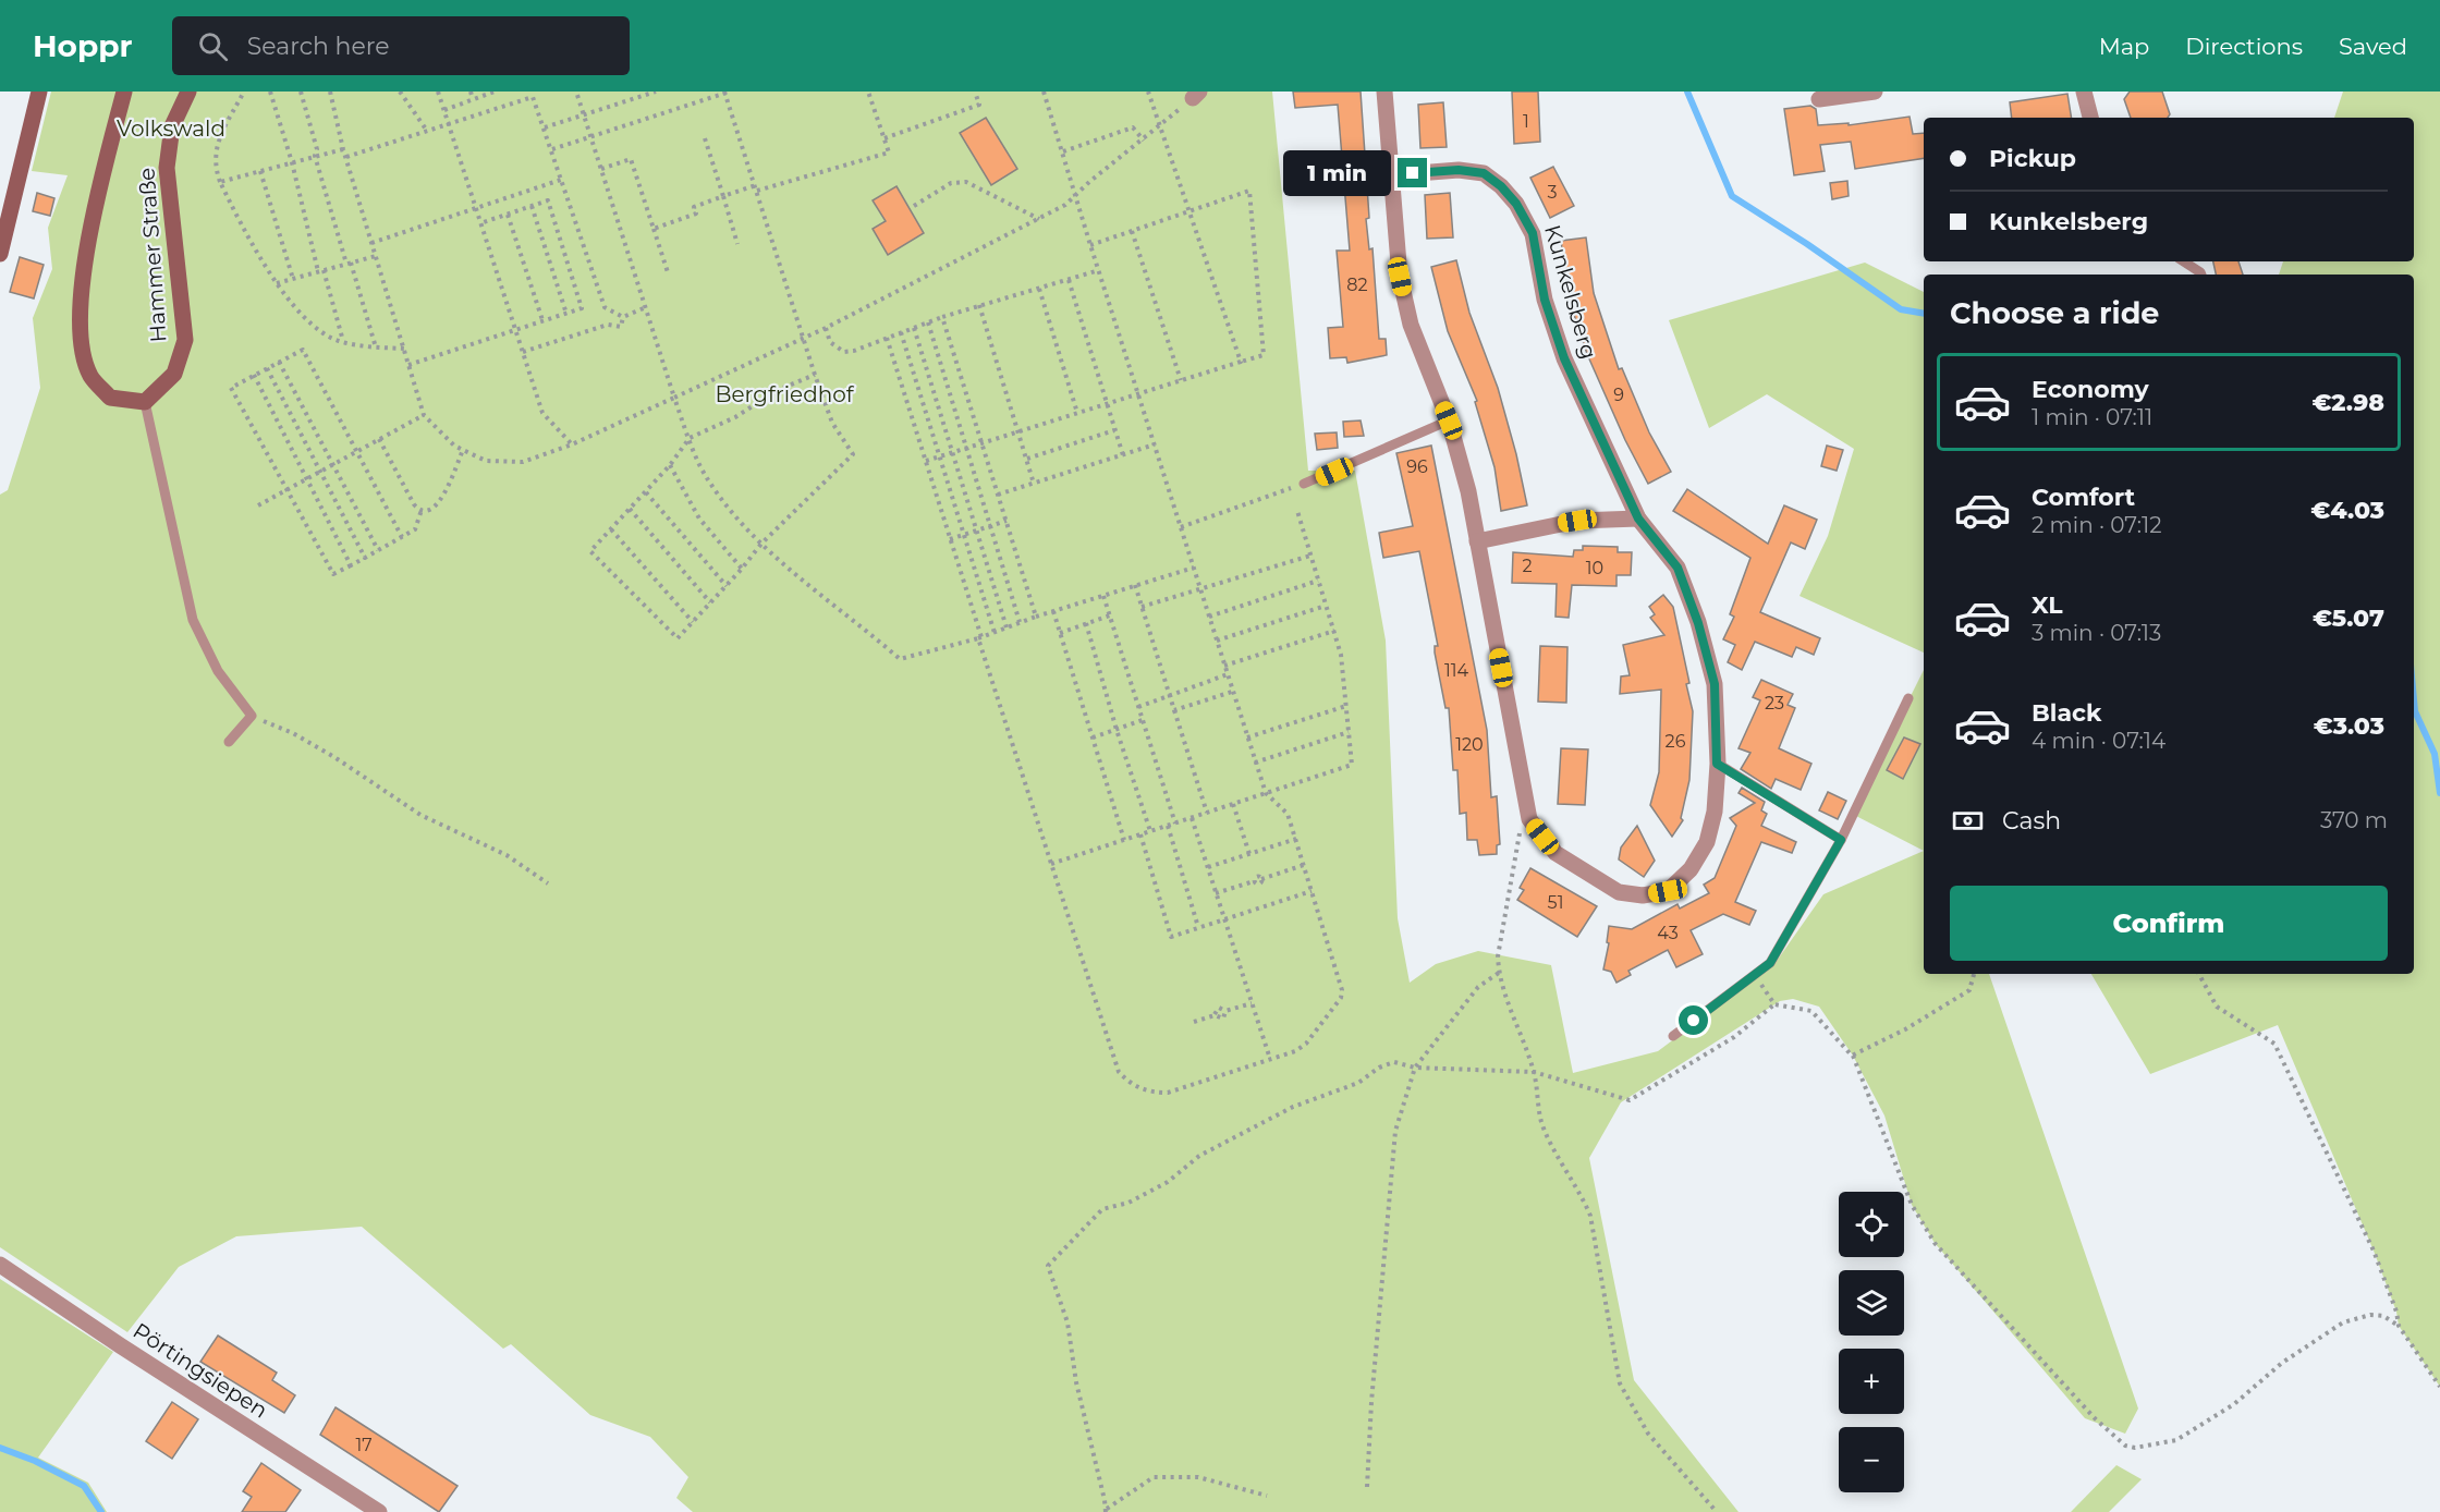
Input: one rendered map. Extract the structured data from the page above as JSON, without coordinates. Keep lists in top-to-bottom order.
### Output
{
  "streets": {
    "main road": ["Hammer Straße"],
    "street": ["Kunkelsberg", "Pörtingsiepen"]
  },
  "parks": ["Volkswald", "Bergfriedhof"],
  "house_numbers": [
    "1",
    "3",
    "82",
    "9",
    "96",
    "2",
    "10",
    "114",
    "23",
    "26",
    "120",
    "51",
    "43",
    "17"
  ],
  "page": {
    "header": "Hoppr",
    "search": "Search here",
    "nav": ["Map", "Directions", "Saved"],
    "banner": ["Pickup", "Kunkelsberg"],
    "bubble": "1 min",
    "heading": "Choose a ride",
    "list": [
      {
        "name": "Economy",
        "note": "1 min · 07:11",
        "value": "€2.98"
      },
      {
        "name": "Comfort",
        "note": "2 min · 07:12",
        "value": "€4.03"
      },
      {
        "name": "XL",
        "note": "3 min · 07:13",
        "value": "€5.07"
      },
      {
        "name": "Black",
        "note": "4 min · 07:14",
        "value": "€3.03"
      }
    ],
    "pay": ["Cash", "370 m"],
    "buttons": "Confirm",
    "map_buttons": ["+", "−"]
  }
}
